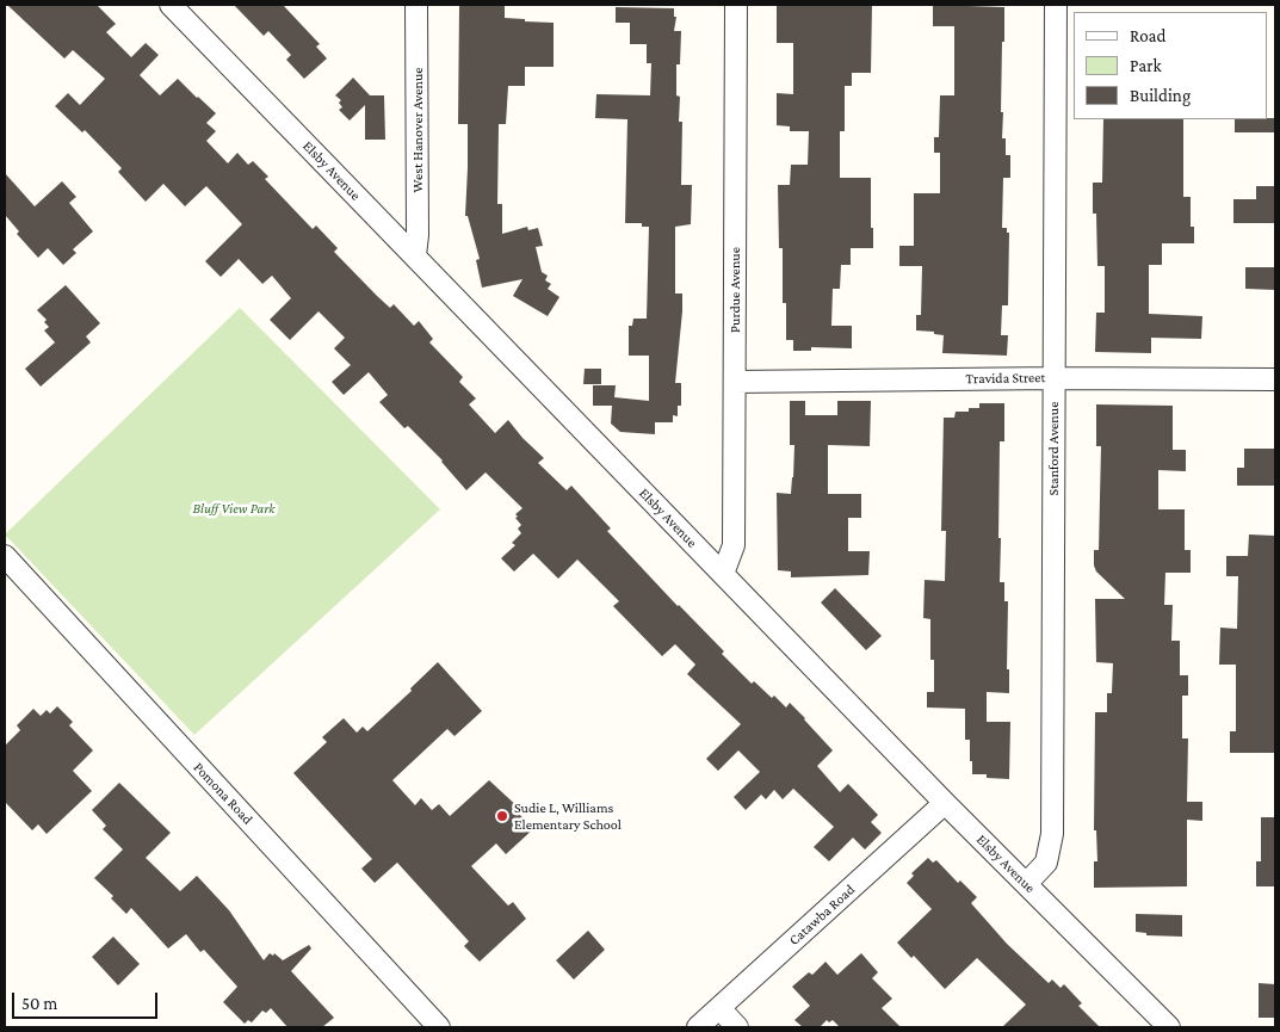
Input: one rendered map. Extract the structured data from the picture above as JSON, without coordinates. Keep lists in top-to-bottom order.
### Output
{
  "streets": {
    "street": [
      "West Hanover Avenue",
      "Elsby Avenue",
      "Purdue Avenue",
      "Travida Street",
      "Stanford Avenue",
      "Pomona Road",
      "Catawba Road"
    ]
  },
  "crossings": [
    ["West Hanover Avenue", "Elsby Avenue"],
    ["Elsby Avenue", "Purdue Avenue"],
    ["Elsby Avenue", "Stanford Avenue"],
    ["Elsby Avenue", "Catawba Road"],
    ["Purdue Avenue", "Travida Street"],
    ["Travida Street", "Stanford Avenue"]
  ],
  "parks": ["Bluff View Park"],
  "places": ["Sudie L, Williams Elementary School"],
  "legend": ["Road", "Park", "Building"],
  "scale_bar": "50 m"
}
